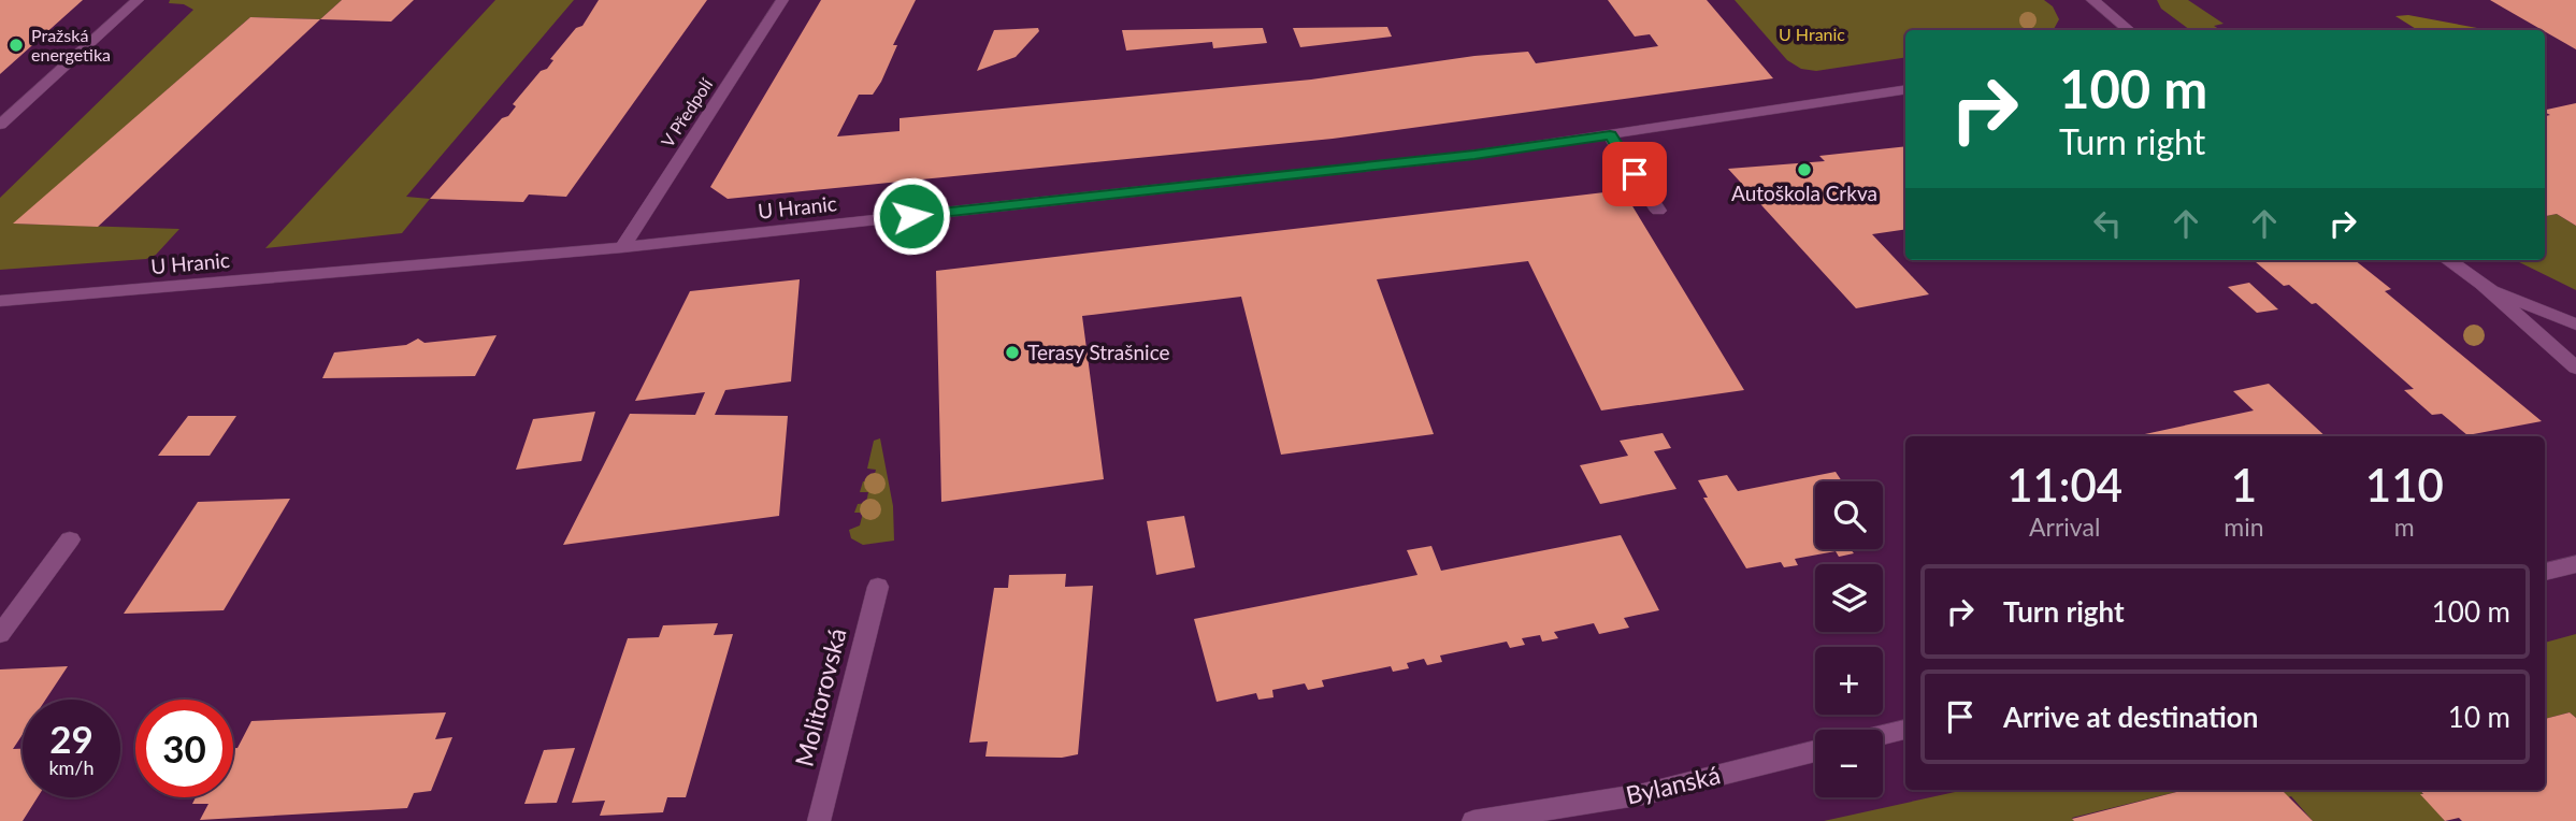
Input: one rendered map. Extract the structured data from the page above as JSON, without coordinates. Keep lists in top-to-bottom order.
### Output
{
  "streets": {
    "street": [
      "V Předpolí",
      "U Hranic",
      "Molitorovská",
      "Bylanská"
    ]
  },
  "crossings": [
    ["V Předpolí", "U Hranic"]
  ],
  "parks": ["U Hranic"],
  "places": ["Pražská energetika", "Autoškola Crkva", "Terasy Strašnice"],
  "page": {
    "turn": ["100 m", "Turn right"],
    "eta": [
      "11:04",
      "Arrival",
      "1",
      "min",
      "110",
      "m"
    ],
    "map_buttons": ["+", "−"],
    "list": [
      {
        "name": "Turn right",
        "value": "100 m"
      },
      {
        "name": "Arrive at destination",
        "value": "10 m"
      }
    ],
    "speed": "29 km/h",
    "limit": "30"
  }
}
